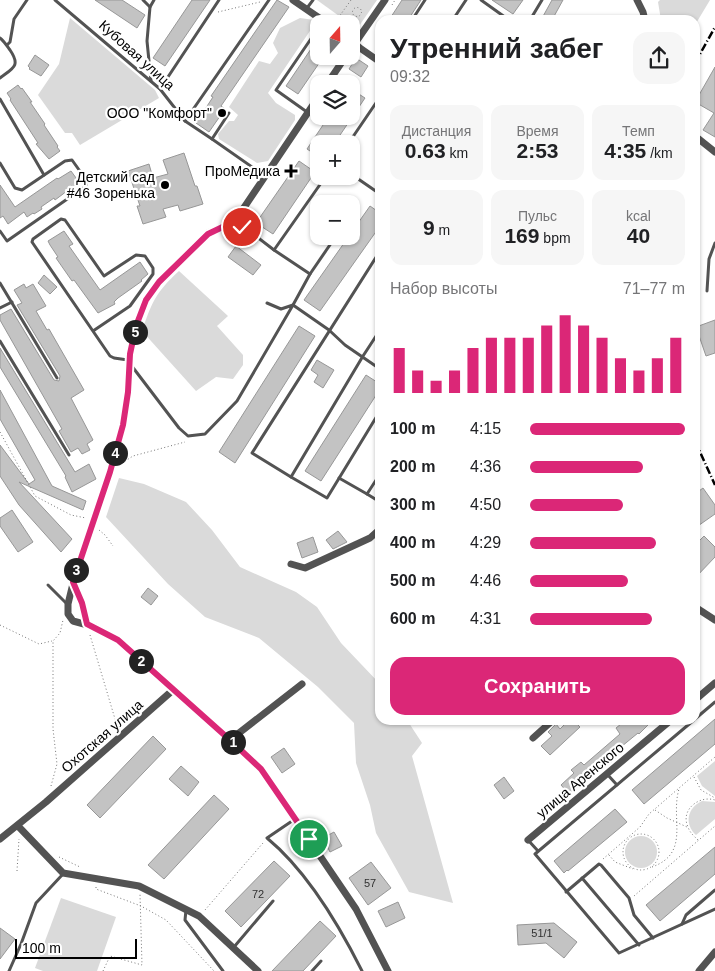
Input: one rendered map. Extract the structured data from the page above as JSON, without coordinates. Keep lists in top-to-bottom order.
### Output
{
  "streets": {
    "street": ["Охотская улица", "улица Аренского"],
    "lane": ["Кубовая улица"]
  },
  "places": {
    "other": ["ООО \"Комфорт\"", "Детский сад #46 Зоренька"],
    "health": ["ПроМедика"]
  },
  "house_numbers": ["57", "72", "51/1"],
  "scale_bar": "100 m",
  "north": "top",
  "page": {
    "map_buttons": ["+", "−"],
    "heading": ["Утренний забег", "09:32"],
    "stats": [
      ["Дистанция", "0.63 km"],
      ["Время", "2:53"],
      ["Темп", "4:35 /km"],
      ["9 m"],
      ["Пульс", "169 bpm"],
      ["kcal", "40"]
    ],
    "chart": ["Набор высоты", "71–77 m"],
    "pins": [
      "5",
      "4",
      "3",
      "2",
      "1"
    ],
    "list": [
      {
        "name": "100 m",
        "note": "4:15"
      },
      {
        "name": "200 m",
        "note": "4:36"
      },
      {
        "name": "300 m",
        "note": "4:50"
      },
      {
        "name": "400 m",
        "note": "4:29"
      },
      {
        "name": "500 m",
        "note": "4:46"
      },
      {
        "name": "600 m",
        "note": "4:31"
      }
    ],
    "buttons": "Сохранить",
    "scale": "100 m"
  }
}
